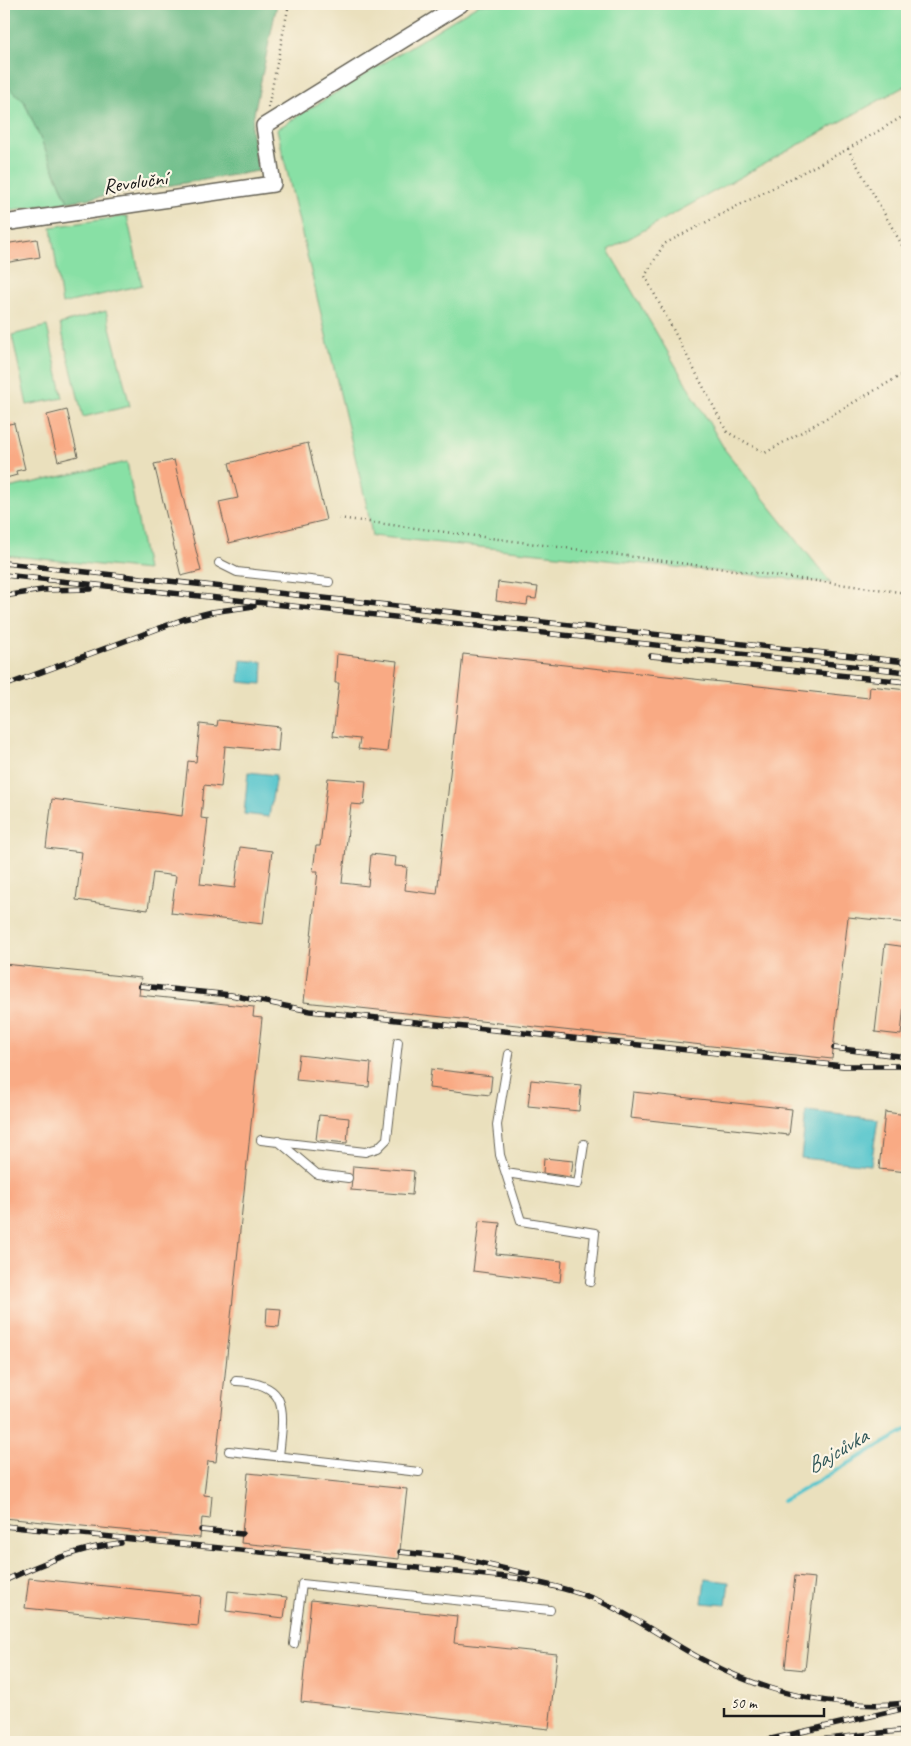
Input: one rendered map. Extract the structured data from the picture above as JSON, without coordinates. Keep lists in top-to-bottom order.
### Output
{
  "streets": {
    "street": ["Revoluční"]
  },
  "water": ["Bajcůvka"],
  "scale_bar": "50 m"
}
